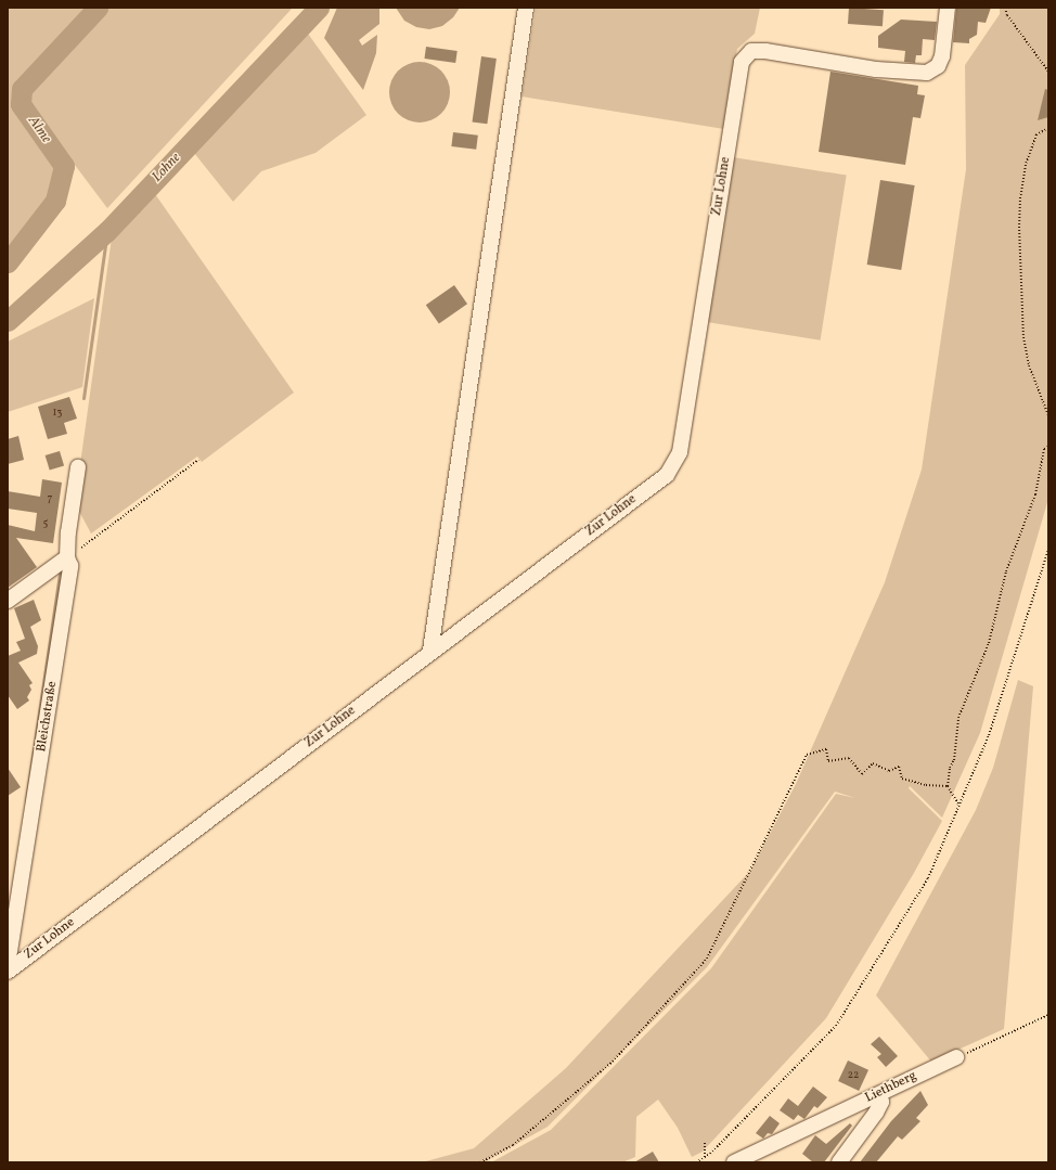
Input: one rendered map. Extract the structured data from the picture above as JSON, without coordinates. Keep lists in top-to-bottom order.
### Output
{
  "streets": {
    "street": ["Zur Lohne", "Bleichstraße", "Liethberg"]
  },
  "water": ["Alme", "Lohne"],
  "house_numbers": [
    "13",
    "7",
    "5",
    "22"
  ]
}
